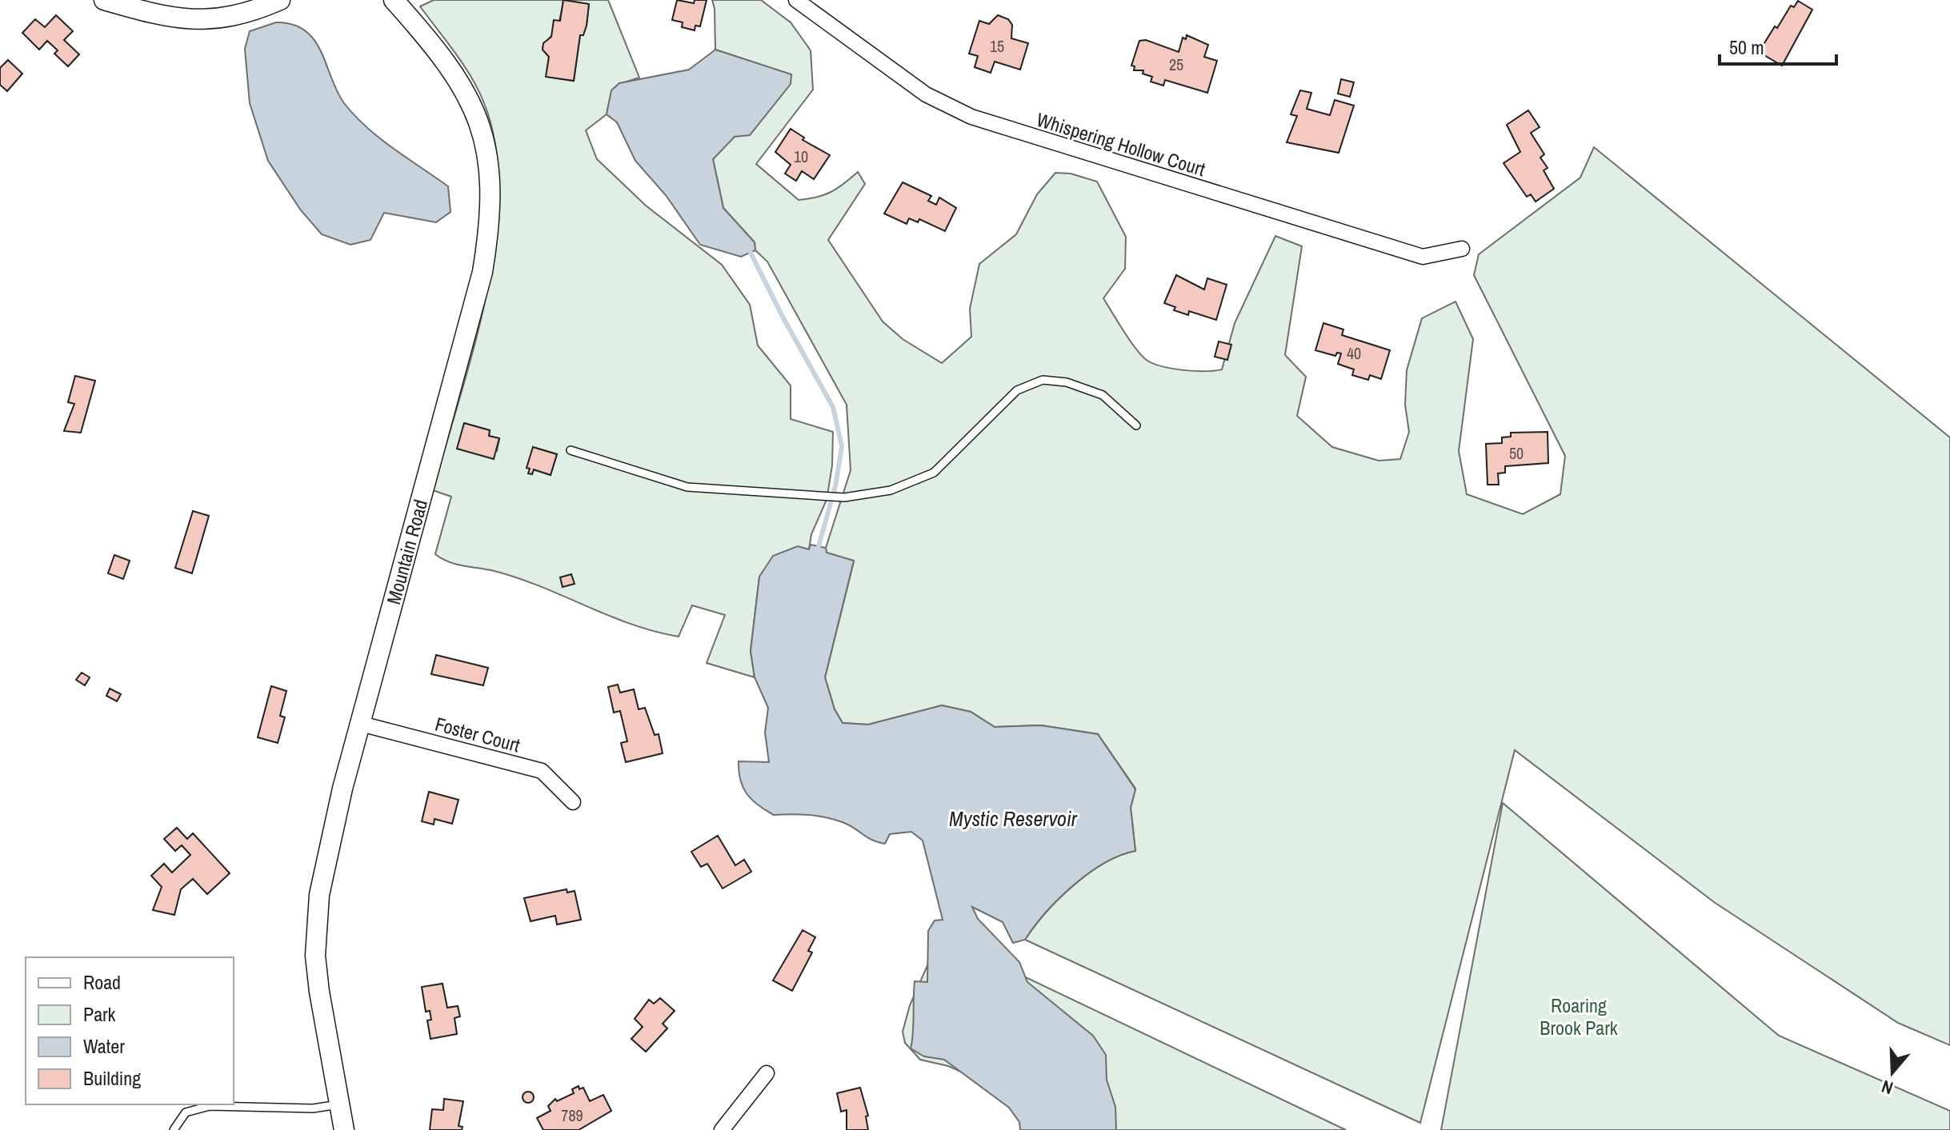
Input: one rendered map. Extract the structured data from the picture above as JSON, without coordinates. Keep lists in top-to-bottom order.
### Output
{
  "streets": {
    "main road": ["Mountain Road"],
    "street": ["Whispering Hollow Court", "Foster Court"]
  },
  "crossings": [
    ["Mountain Road", "Foster Court"]
  ],
  "water": ["Mystic Reservoir"],
  "parks": ["Roaring Brook Park"],
  "house_numbers": [
    "15",
    "25",
    "10",
    "40",
    "50",
    "789"
  ],
  "legend": [
    "Road",
    "Park",
    "Water",
    "Building"
  ],
  "scale_bar": "50 m",
  "north": "bottom"
}
